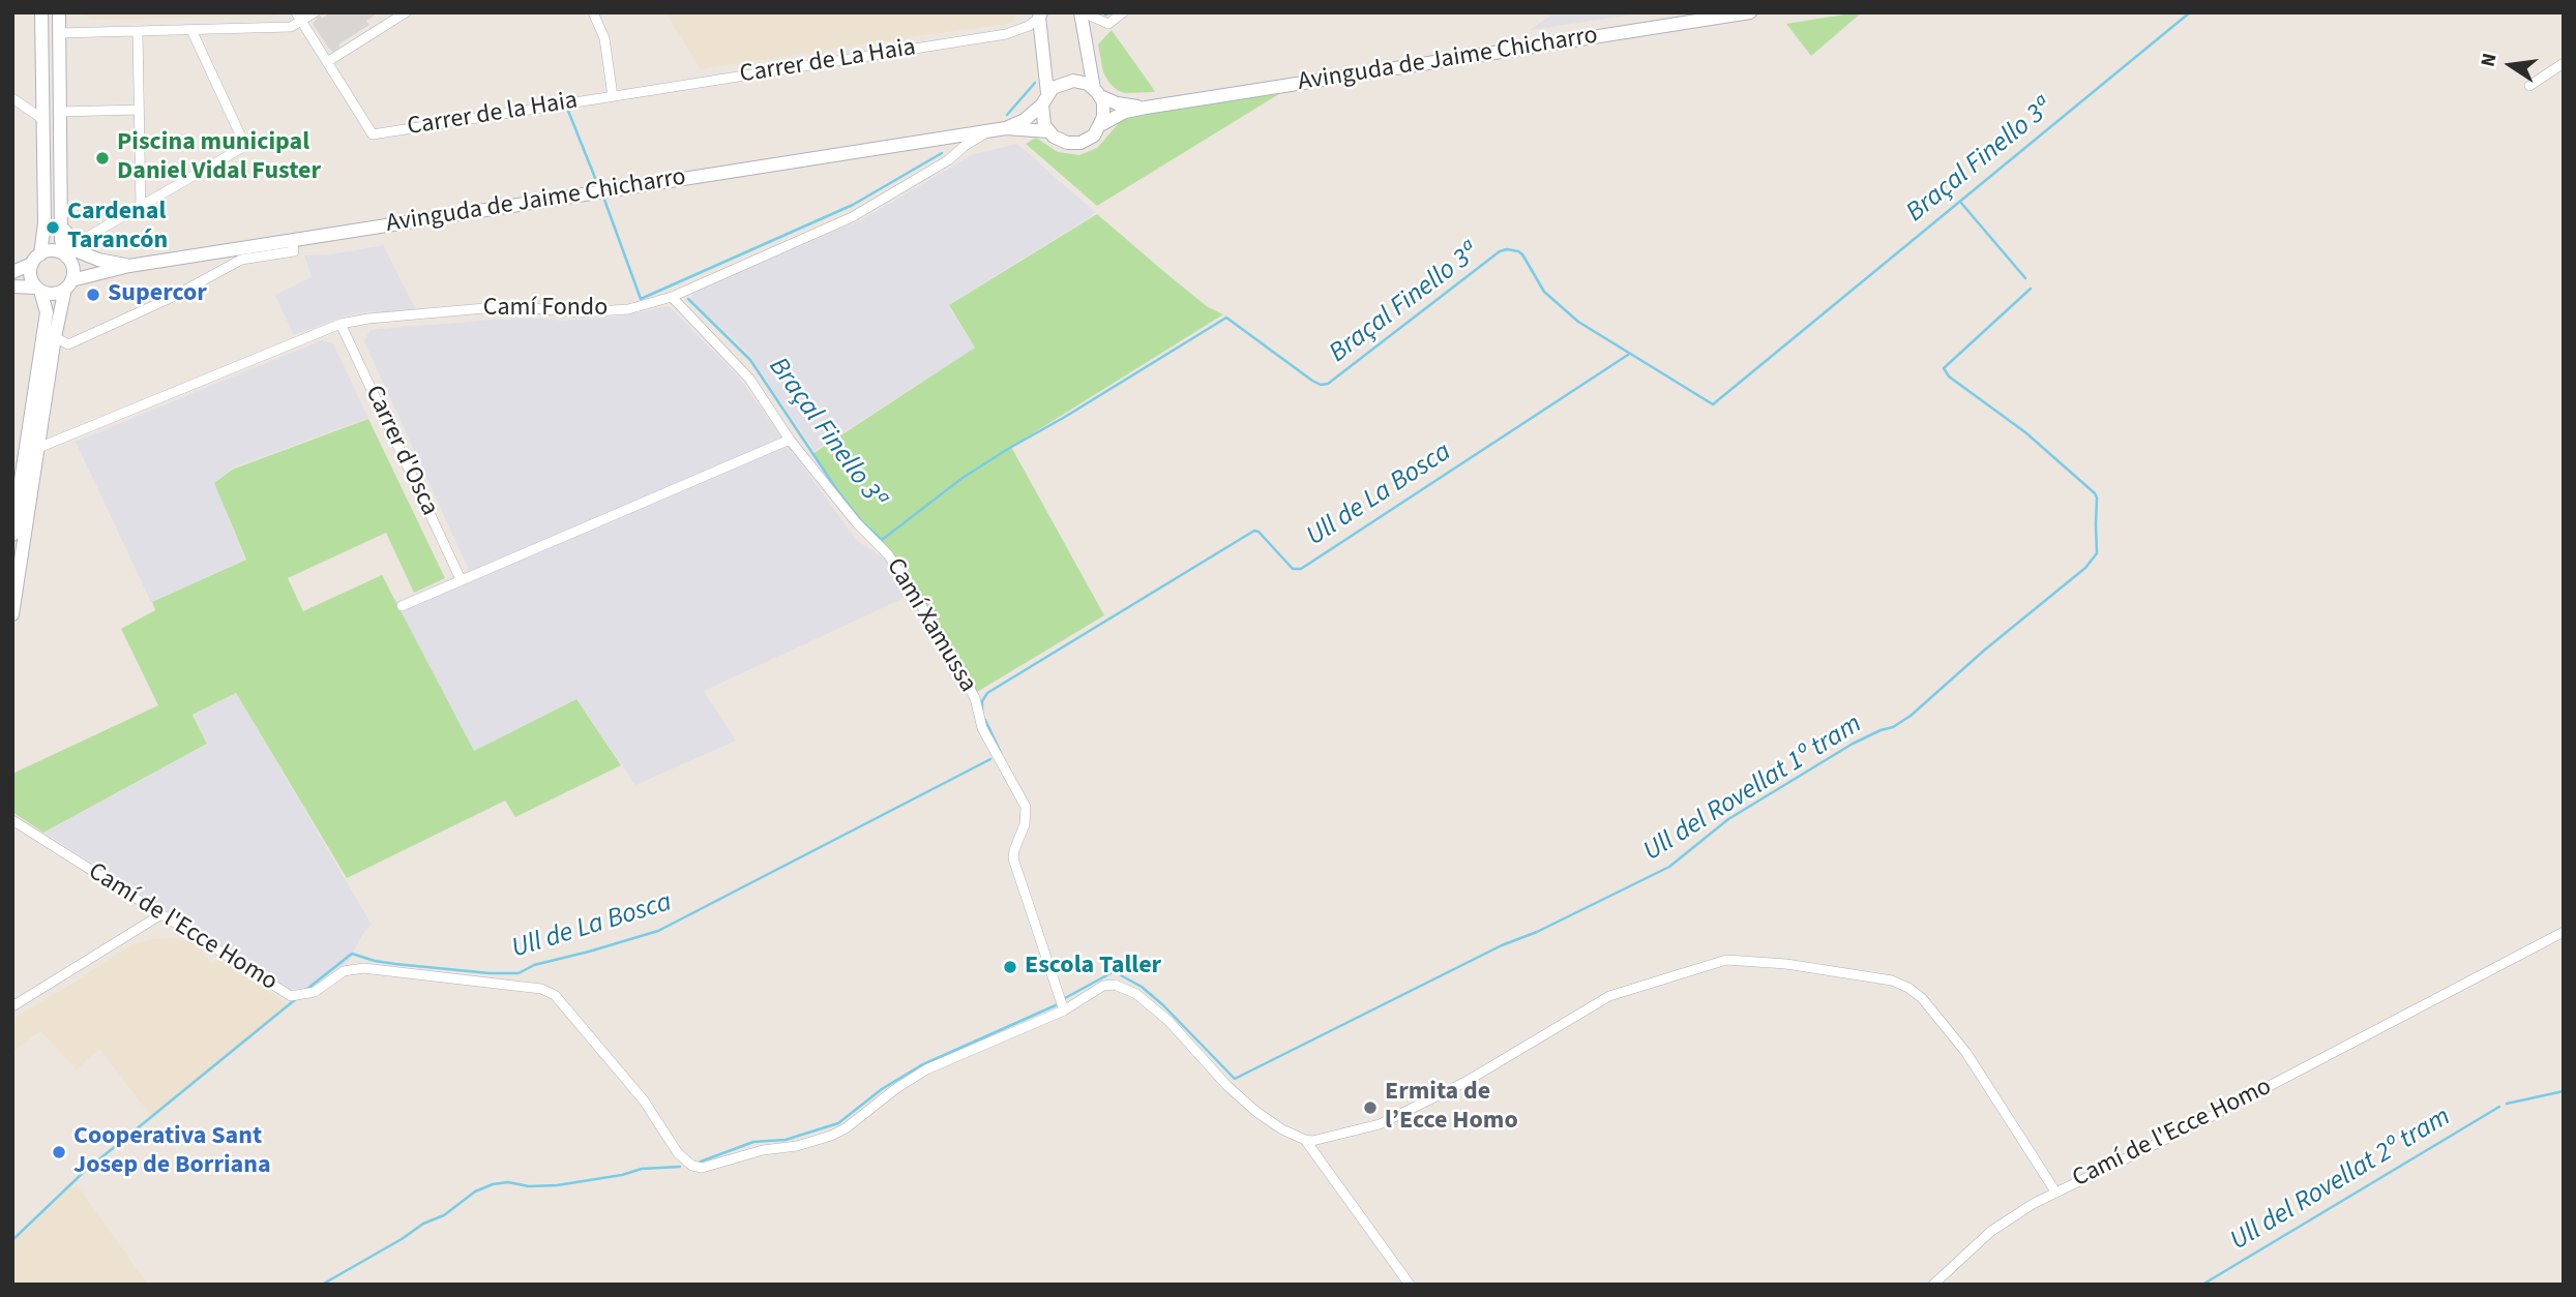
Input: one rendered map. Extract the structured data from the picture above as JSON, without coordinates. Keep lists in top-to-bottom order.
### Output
{
  "streets": {
    "street": [
      "Avinguda de Jaime Chicharro",
      "Carrer de La Haia",
      "Carrer de la Haia",
      "Camí Fondo",
      "Carrer d'Osca",
      "Camí Xamussa",
      "Camí de l'Ecce Homo"
    ]
  },
  "crossings": [
    ["Avinguda de Jaime Chicharro", "Camí Fondo"],
    ["Carrer de La Haia", "Carrer de la Haia"],
    ["Camí Fondo", "Carrer d'Osca"],
    ["Camí Fondo", "Camí Xamussa"],
    ["Camí Xamussa", "Camí de l'Ecce Homo"]
  ],
  "water": [
    "Braçal Finello 3ª",
    "Ull de La Bosca",
    "Ull del Rovellat 1º tram",
    "Ull del Rovellat 2º tram"
  ],
  "places": [
    "Piscina municipal Daniel Vidal Fuster",
    "Cardenal Tarancón",
    "Supercor",
    "Escola Taller",
    "Ermita de l’Ecce Homo",
    "Cooperativa Sant Josep de Borriana"
  ],
  "north": "left"
}
